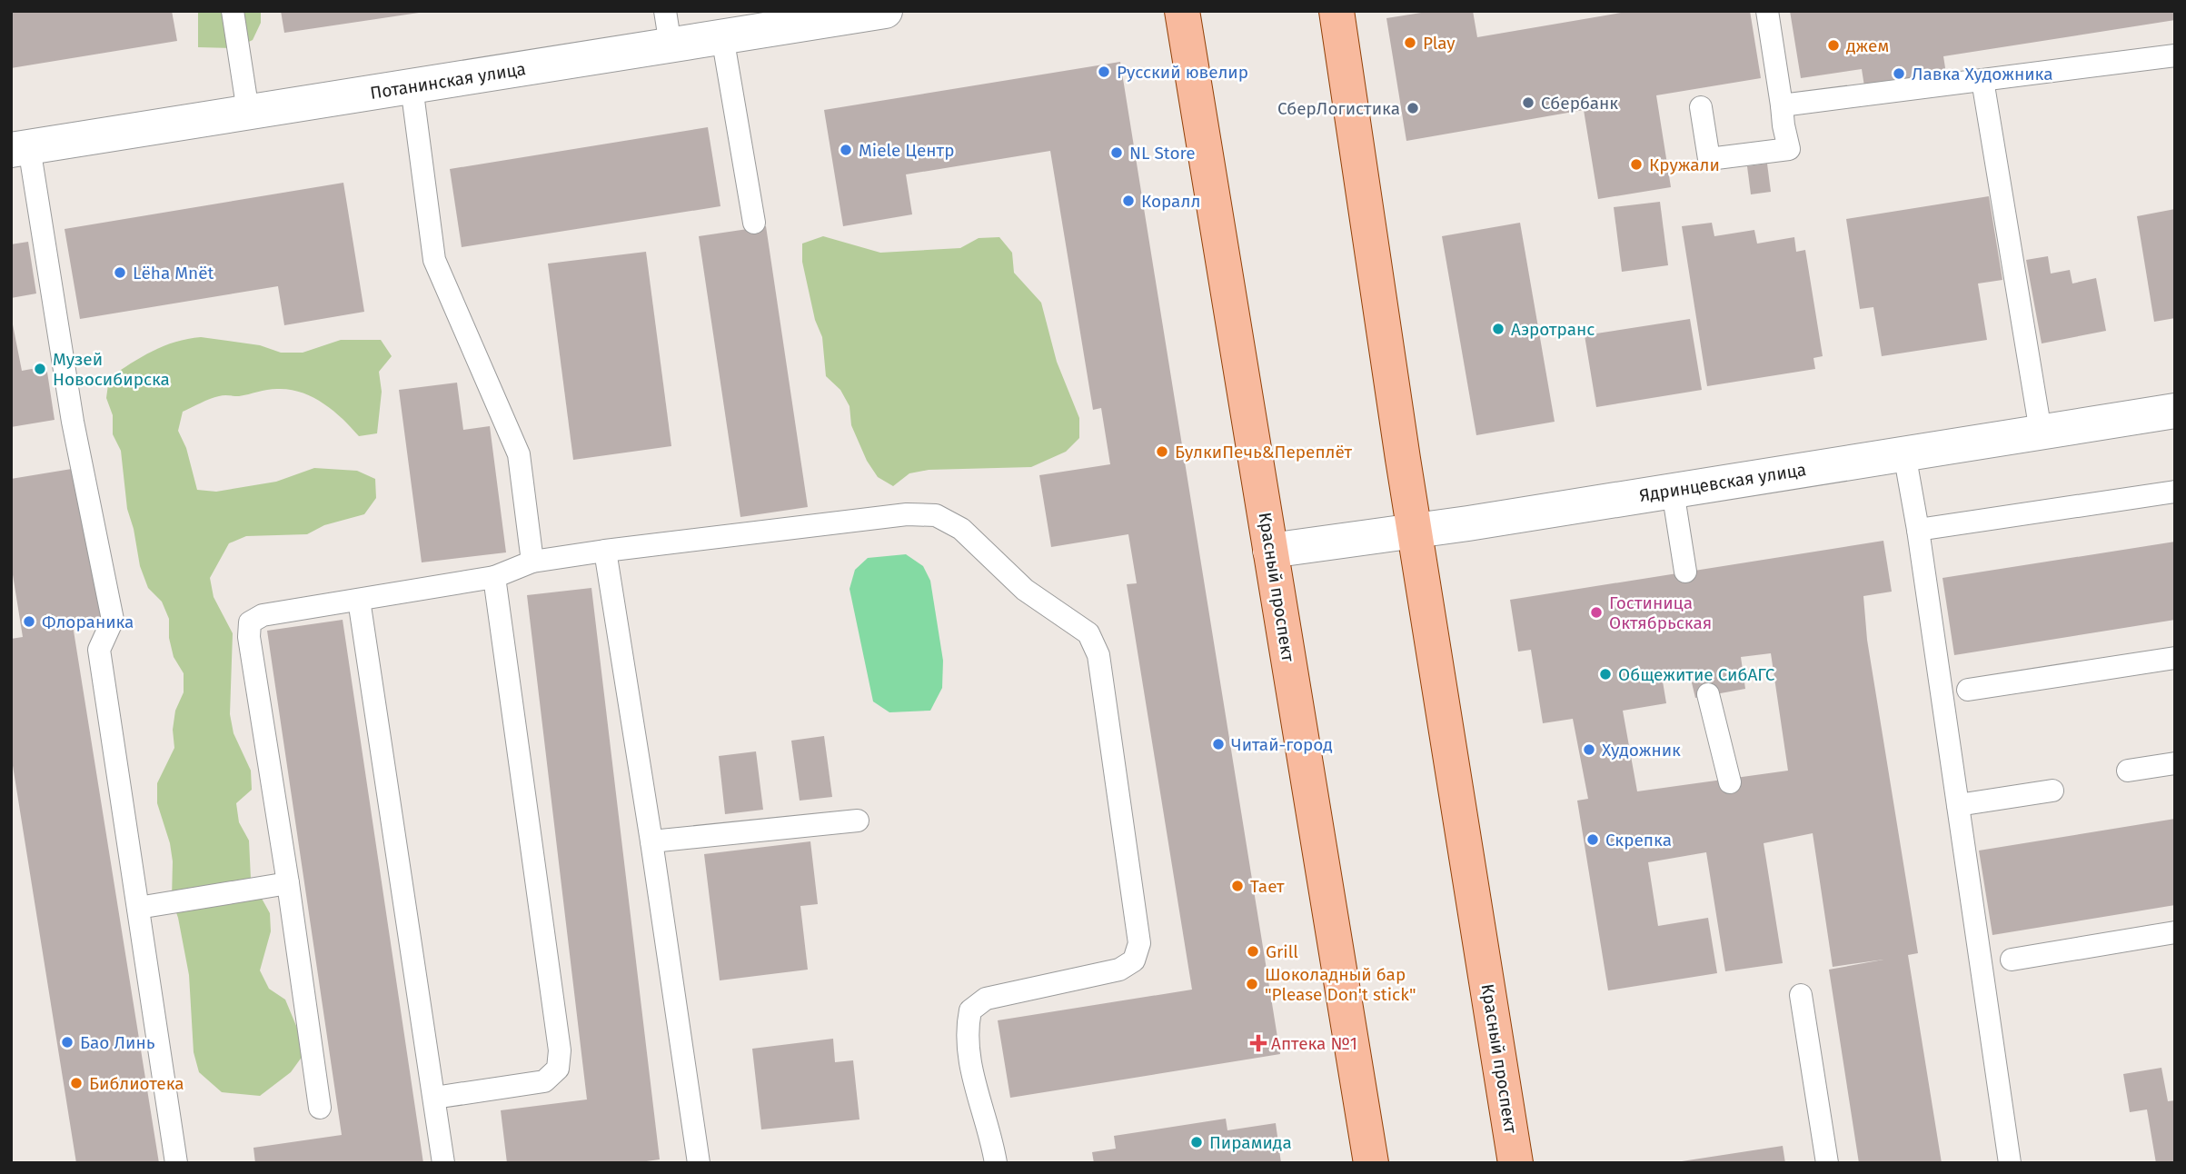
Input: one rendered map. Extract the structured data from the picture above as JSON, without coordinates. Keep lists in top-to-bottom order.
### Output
{
  "streets": {
    "main road": ["Красный проспект"],
    "street": ["Потанинская улица", "Ядринцевская улица"]
  },
  "crossings": [
    ["Ядринцевская улица", "Красный проспект"]
  ],
  "places": {
    "other": [
      "Play",
      "джем",
      "Русский ювелир",
      "Лавка Художника",
      "Сбербанк",
      "СберЛогистика",
      "Miele Центр",
      "NL Store",
      "Кружали",
      "Коралл",
      "Lёha Mnёt",
      "Аэротранс",
      "Музей Новосибирска",
      "БулкиПечь&Переплёт",
      "Гостиница Октябрьская",
      "Флораника",
      "Общежитие СибАГС",
      "Читай-город",
      "Художник",
      "Скрепка",
      "Тает",
      "Grill",
      "Шоколадный бар \"Please Don't stick\"",
      "Бао Линь",
      "Библиотека",
      "Пирамида"
    ],
    "health": ["Аптека №1"]
  }
}
